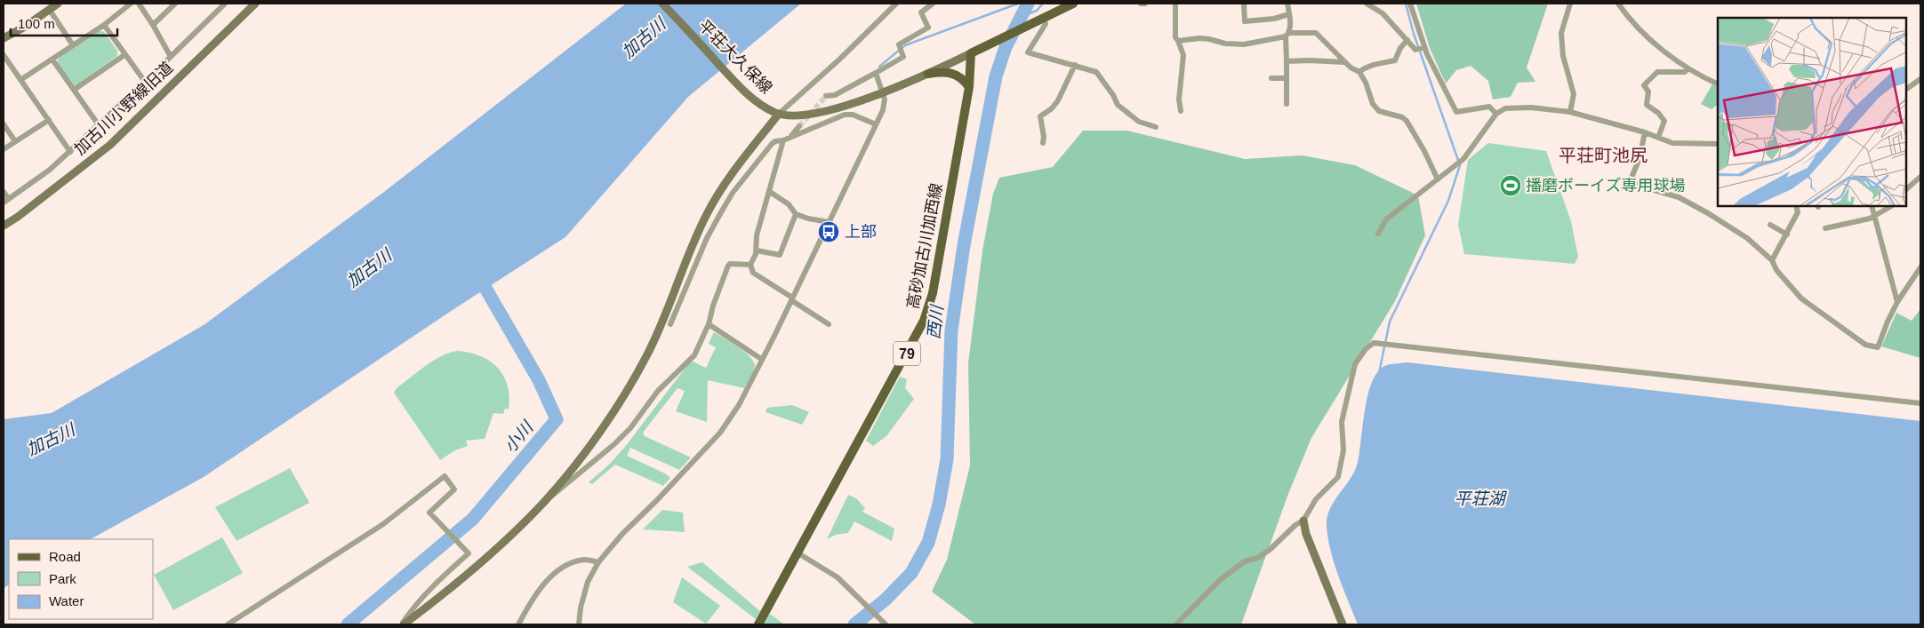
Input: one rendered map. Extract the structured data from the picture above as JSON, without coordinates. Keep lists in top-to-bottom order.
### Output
{
  "streets": {
    "main road": ["高砂加古川加西線", "79"],
    "street": ["平荘大久保線", "加古川小野線旧道"]
  },
  "crossings": [
    ["平荘大久保線", "高砂加古川加西線"]
  ],
  "districts": ["平荘町池尻"],
  "water": [
    "加古川",
    "西川",
    "小川",
    "平荘湖"
  ],
  "places": {
    "sports": ["播磨ボーイズ専用球場"],
    "bus stop": ["上部"]
  },
  "legend": ["Road", "Park", "Water"],
  "scale_bar": "100 m"
}
